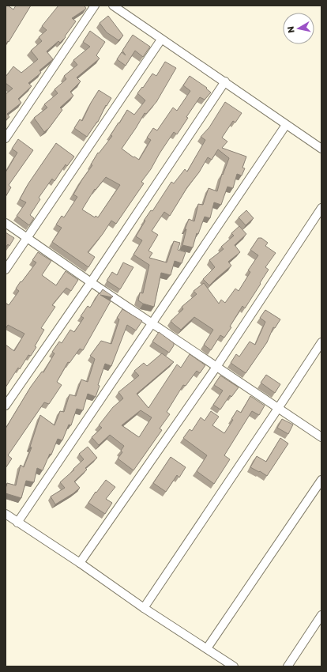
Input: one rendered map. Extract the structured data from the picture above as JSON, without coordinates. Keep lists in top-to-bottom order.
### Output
{
  "north": "left"
}
